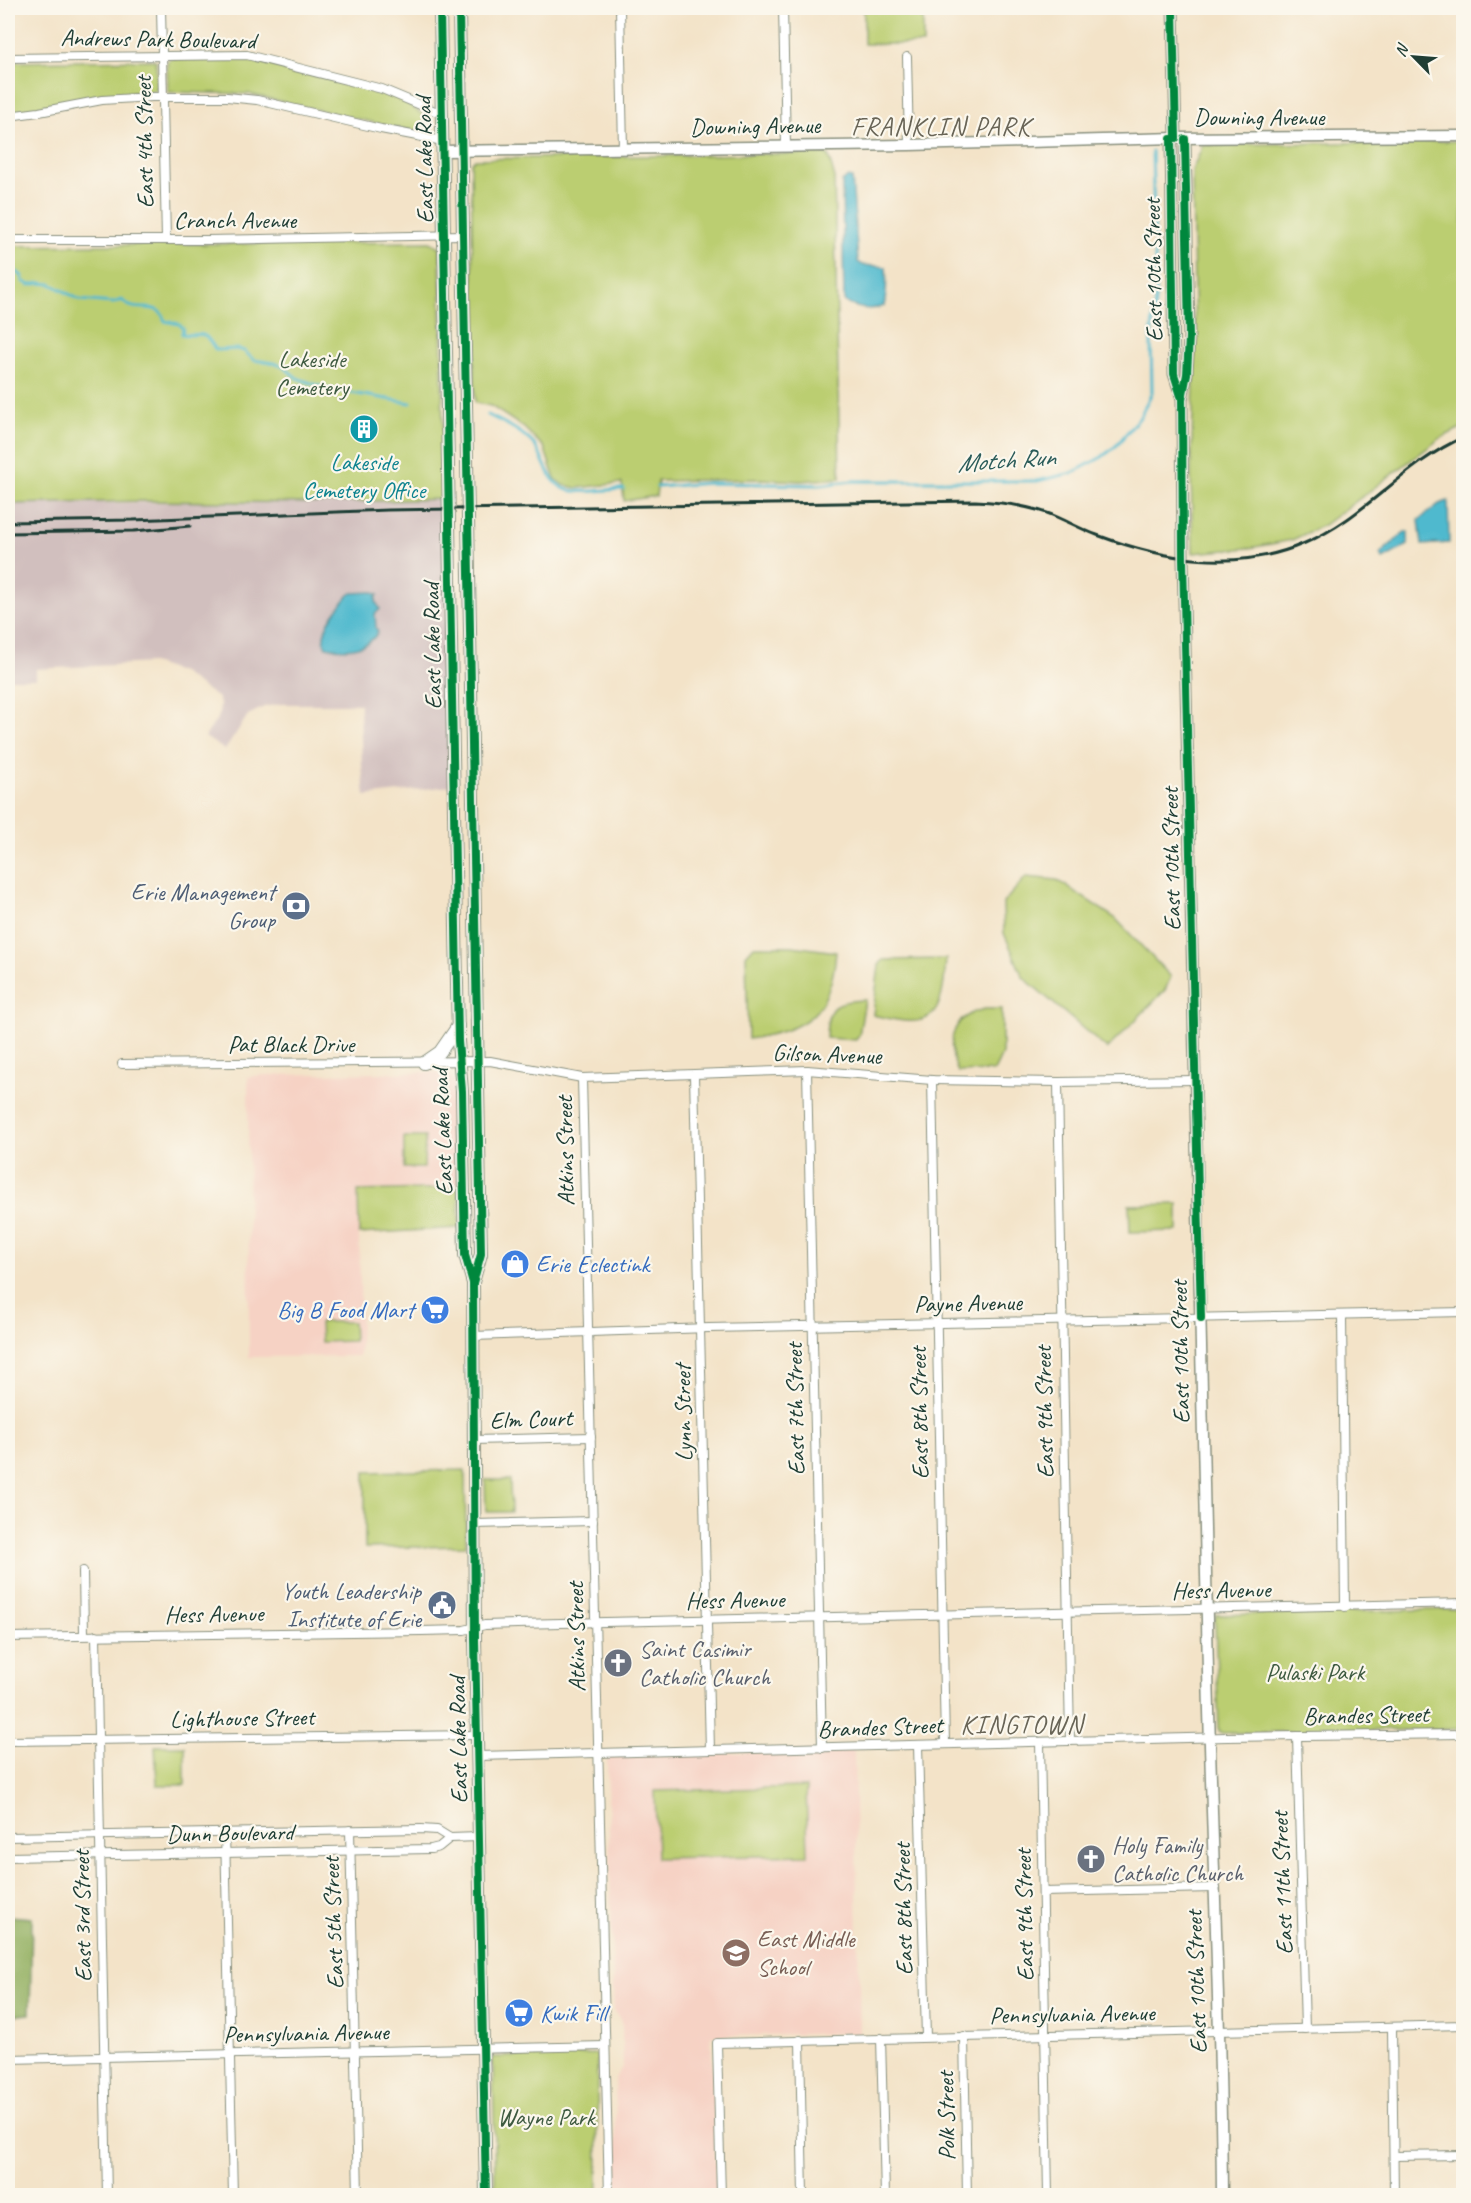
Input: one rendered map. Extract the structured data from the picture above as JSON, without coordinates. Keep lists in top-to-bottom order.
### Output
{
  "streets": {
    "main road": ["East Lake Road"],
    "street": [
      "Andrews Park Boulevard",
      "Downing Avenue",
      "East 4th Street",
      "Cranch Avenue",
      "East 10th Street",
      "Pat Black Drive",
      "Gilson Avenue",
      "Atkins Street",
      "Payne Avenue",
      "East 7th Street",
      "East 9th Street",
      "Lynn Street",
      "East 8th Street",
      "Elm Court",
      "Hess Avenue",
      "Brandes Street",
      "Lighthouse Street",
      "Dunn Boulevard",
      "East 11th Street",
      "East 3rd Street",
      "East 5th Street",
      "Pennsylvania Avenue",
      "Polk Street"
    ]
  },
  "crossings": [
    ["Andrews Park Boulevard", "East 4th Street"],
    ["Andrews Park Boulevard", "East Lake Road"],
    ["Downing Avenue", "East Lake Road"],
    ["Downing Avenue", "East 10th Street"],
    ["East 4th Street", "Cranch Avenue"],
    ["East Lake Road", "Cranch Avenue"],
    ["East Lake Road", "Pat Black Drive"],
    ["East Lake Road", "Gilson Avenue"],
    ["East Lake Road", "Payne Avenue"],
    ["East Lake Road", "Elm Court"],
    ["East Lake Road", "Hess Avenue"],
    ["East Lake Road", "Brandes Street"],
    ["East Lake Road", "Lighthouse Street"],
    ["East Lake Road", "Dunn Boulevard"],
    ["East Lake Road", "Pennsylvania Avenue"],
    ["East 10th Street", "Gilson Avenue"],
    ["East 10th Street", "Payne Avenue"],
    ["East 10th Street", "Hess Avenue"],
    ["East 10th Street", "Brandes Street"],
    ["East 10th Street", "Pennsylvania Avenue"],
    ["Pat Black Drive", "Gilson Avenue"],
    ["Gilson Avenue", "Atkins Street"],
    ["Gilson Avenue", "East 7th Street"],
    ["Gilson Avenue", "East 9th Street"],
    ["Gilson Avenue", "Lynn Street"],
    ["Gilson Avenue", "East 8th Street"],
    ["Atkins Street", "Payne Avenue"],
    ["Atkins Street", "Elm Court"],
    ["Atkins Street", "Hess Avenue"],
    ["Atkins Street", "Brandes Street"],
    ["Atkins Street", "Pennsylvania Avenue"],
    ["Payne Avenue", "East 7th Street"],
    ["Payne Avenue", "East 9th Street"],
    ["Payne Avenue", "Lynn Street"],
    ["Payne Avenue", "East 8th Street"],
    ["East 7th Street", "Hess Avenue"],
    ["East 7th Street", "Brandes Street"],
    ["East 9th Street", "Hess Avenue"],
    ["East 9th Street", "Brandes Street"],
    ["East 9th Street", "Pennsylvania Avenue"],
    ["Lynn Street", "Hess Avenue"],
    ["Lynn Street", "Brandes Street"],
    ["East 8th Street", "Hess Avenue"],
    ["East 8th Street", "Brandes Street"],
    ["East 8th Street", "Pennsylvania Avenue"],
    ["Hess Avenue", "East 3rd Street"],
    ["Brandes Street", "East 11th Street"],
    ["Lighthouse Street", "East 3rd Street"],
    ["Dunn Boulevard", "East 3rd Street"],
    ["Dunn Boulevard", "East 5th Street"],
    ["East 11th Street", "Pennsylvania Avenue"],
    ["East 3rd Street", "Pennsylvania Avenue"],
    ["East 5th Street", "Pennsylvania Avenue"],
    ["Pennsylvania Avenue", "Polk Street"]
  ],
  "districts": ["FRANKLIN PARK", "KINGTOWN"],
  "water": ["Motch Run"],
  "parks": ["Lakeside Cemetery", "Pulaski Park", "Wayne Park"],
  "places": {
    "building": ["Lakeside Cemetery Office"],
    "bank": ["Erie Management Group"],
    "shop": ["Erie Eclectink"],
    "supermarket": ["Big B Food Mart", "Kwik Fill"],
    "public building": ["Youth Leadership Institute of Erie"],
    "church": ["Saint Casimir Catholic Church", "Holy Family Catholic Church"],
    "school or university": ["East Middle School"]
  },
  "north": "top left"
}
